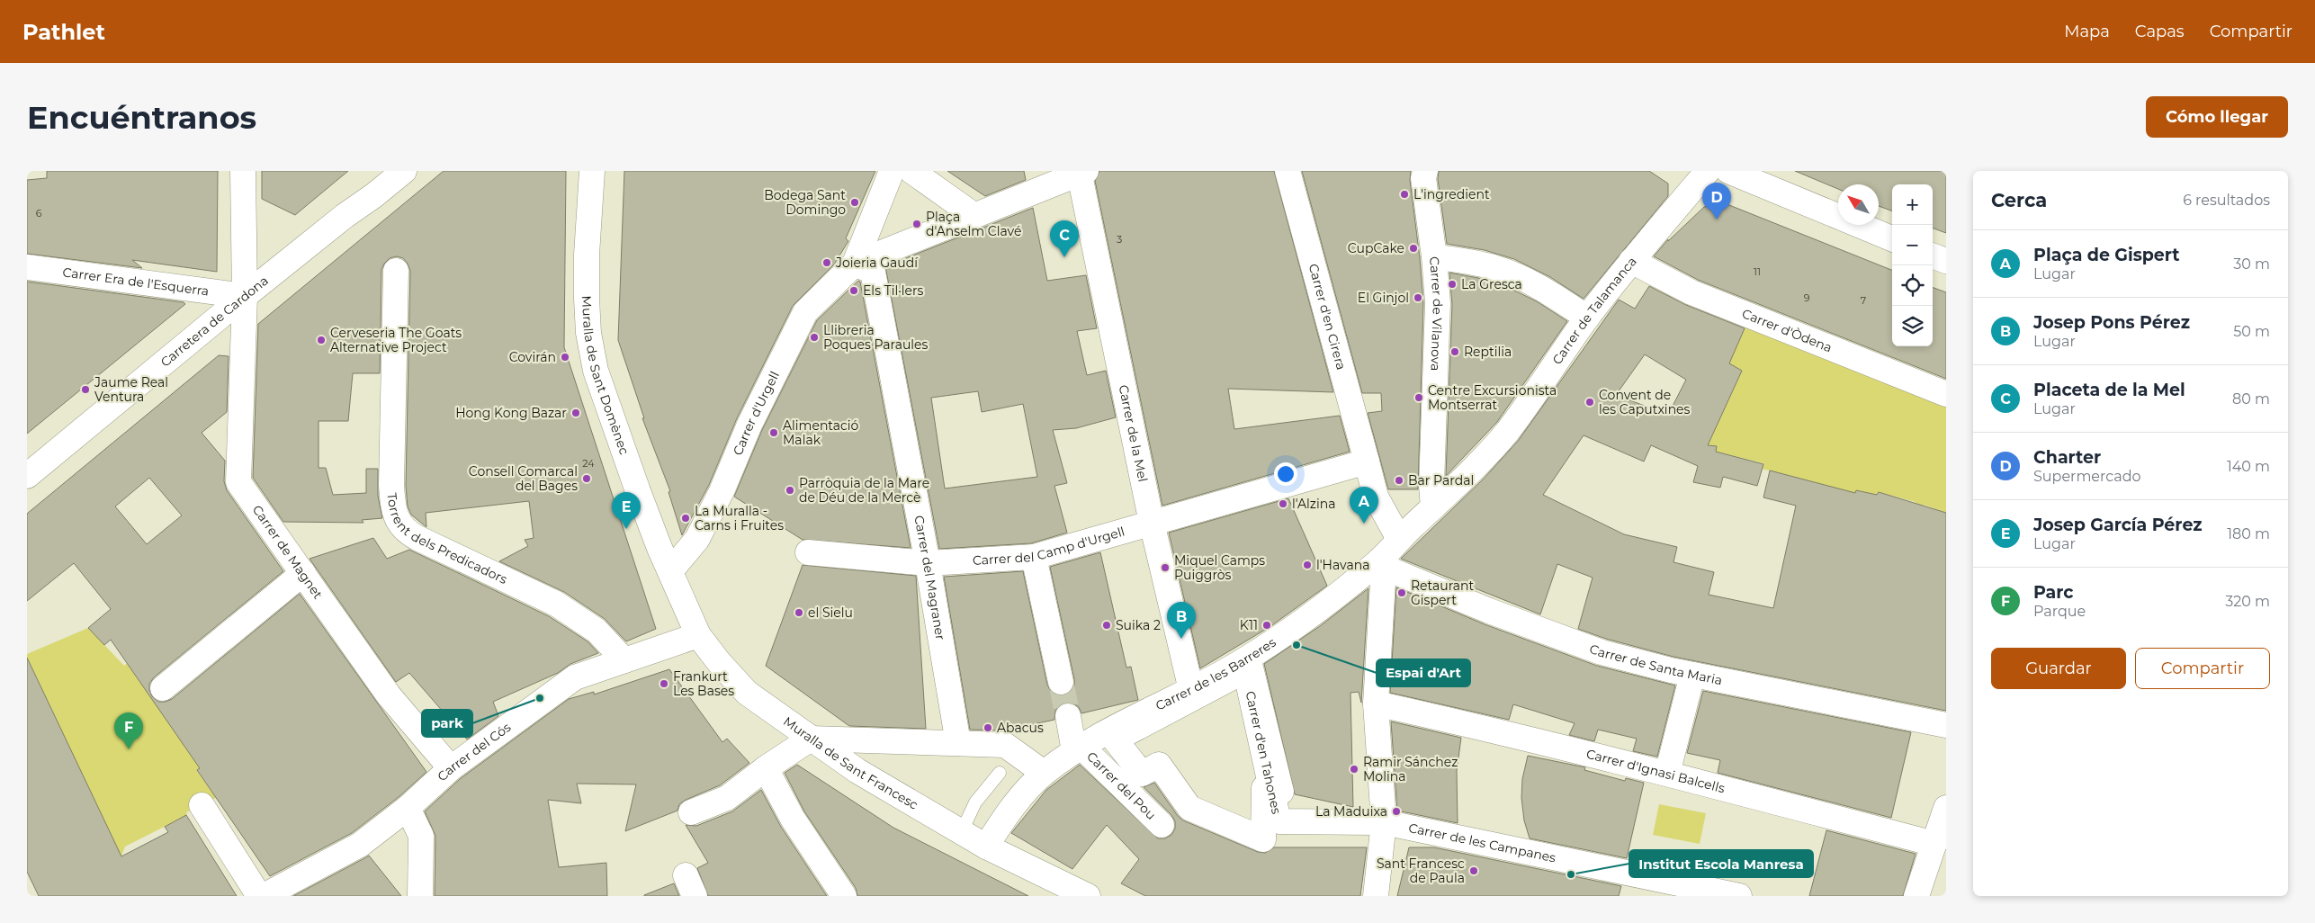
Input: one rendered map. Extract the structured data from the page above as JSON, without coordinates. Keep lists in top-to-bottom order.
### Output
{
  "streets": {
    "street": [
      "Carrer Era de l'Esquerra",
      "Carrer de Talamanca",
      "Carrer de Vilanova",
      "Carrer d'en Cirera",
      "Carretera de Cardona",
      "Carrer d'Òdena",
      "Muralla de Sant Domènec",
      "Carrer d'Urgell",
      "Carrer de la Mel",
      "Torrent dels Predicadors",
      "Carrer del Camp d'Urgell",
      "Carrer de Magnet",
      "Carrer del Magraner",
      "Carrer de Santa Maria",
      "Carrer de les Barreres",
      "Carrer d'en Tahones",
      "Carrer del Cós",
      "Muralla de Sant Francesc",
      "Carrer d'Ignasi Balcells",
      "Carrer del Pou",
      "Carrer de les Campanes"
    ]
  },
  "crossings": [
    ["Carrer Era de l'Esquerra", "Carretera de Cardona"],
    ["Carrer Era de l'Esquerra", "Carrer de Magnet"],
    ["Carrer de Talamanca", "Carrer de Vilanova"],
    ["Carrer de Talamanca", "Carrer d'en Cirera"],
    ["Carrer de Talamanca", "Carrer d'Òdena"],
    ["Carrer de Talamanca", "Carrer de les Barreres"],
    ["Carrer d'en Cirera", "Carrer del Camp d'Urgell"],
    ["Carrer d'en Cirera", "Carrer de les Barreres"],
    ["Carretera de Cardona", "Carrer de Magnet"],
    ["Muralla de Sant Domènec", "Carrer d'Urgell"],
    ["Muralla de Sant Domènec", "Muralla de Sant Francesc"],
    ["Carrer d'Urgell", "Carrer del Magraner"],
    ["Carrer d'Urgell", "Muralla de Sant Francesc"],
    ["Carrer de la Mel", "Carrer del Camp d'Urgell"],
    ["Carrer de la Mel", "Carrer de les Barreres"],
    ["Torrent dels Predicadors", "Carrer del Cós"],
    ["Carrer del Camp d'Urgell", "Carrer del Magraner"],
    ["Carrer de Magnet", "Carrer del Cós"],
    ["Carrer de Santa Maria", "Carrer de les Barreres"],
    ["Carrer de les Barreres", "Carrer d'en Tahones"],
    ["Carrer de les Barreres", "Muralla de Sant Francesc"],
    ["Carrer de les Barreres", "Carrer del Pou"],
    ["Carrer d'en Tahones", "Carrer de les Campanes"],
    ["Carrer del Cós", "Muralla de Sant Francesc"]
  ],
  "places": [
    "L'ingredient",
    "Bodega Sant Domingo",
    "Plaça d'Anselm Clavé",
    "CupCake",
    "Joieria Gaudí",
    "La Gresca",
    "Els Til·lers",
    "El Ginjol",
    "Llibreria Poques Paraules",
    "Cerveseria The Goats Alternative Project",
    "Reptilia",
    "Covirán",
    "Jaume Real Ventura",
    "Centre Excursionista Montserrat",
    "Convent de les Caputxines",
    "Hong Kong Bazar",
    "Alimentació Malak",
    "Consell Comarcal del Bages",
    "Bar Pardal",
    "Parròquia de la Mare de Déu de la Mercè",
    "l'Alzina",
    "La Muralla - Carns i Fruites",
    "l'Havana",
    "Miquel Camps Puiggròs",
    "Retaurant Gispert",
    "el Sielu",
    "Suika 2",
    "K11",
    "Espai d'Art",
    "Frankurt Les Bases",
    "park",
    "Abacus",
    "Ramir Sánchez Molina",
    "La Maduixa",
    "Sant Francesc de Paula",
    "Institut Escola Manresa"
  ],
  "house_numbers": [
    "6",
    "3",
    "11",
    "9",
    "7",
    "24"
  ],
  "north": "top left",
  "page": {
    "header": "Pathlet",
    "nav": ["Mapa", "Capas", "Compartir"],
    "buttons": [
      "Cómo llegar",
      ["Guardar", "Compartir"]
    ],
    "title": "Encuéntranos",
    "heading": ["Cerca", "6 resultados"],
    "pins": [
      "D",
      "C",
      "A",
      "E",
      "B",
      "F"
    ],
    "map_buttons": ["+", "−"],
    "list": [
      {
        "mark": "A",
        "name": "Plaça de Gispert",
        "note": "Lugar",
        "value": "30 m"
      },
      {
        "mark": "B",
        "name": "Josep Pons Pérez",
        "note": "Lugar",
        "value": "50 m"
      },
      {
        "mark": "C",
        "name": "Placeta de la Mel",
        "note": "Lugar",
        "value": "80 m"
      },
      {
        "mark": "D",
        "name": "Charter",
        "note": "Supermercado",
        "value": "140 m"
      },
      {
        "mark": "E",
        "name": "Josep García Pérez",
        "note": "Lugar",
        "value": "180 m"
      },
      {
        "mark": "F",
        "name": "Parc",
        "note": "Parque",
        "value": "320 m"
      }
    ]
  }
}
